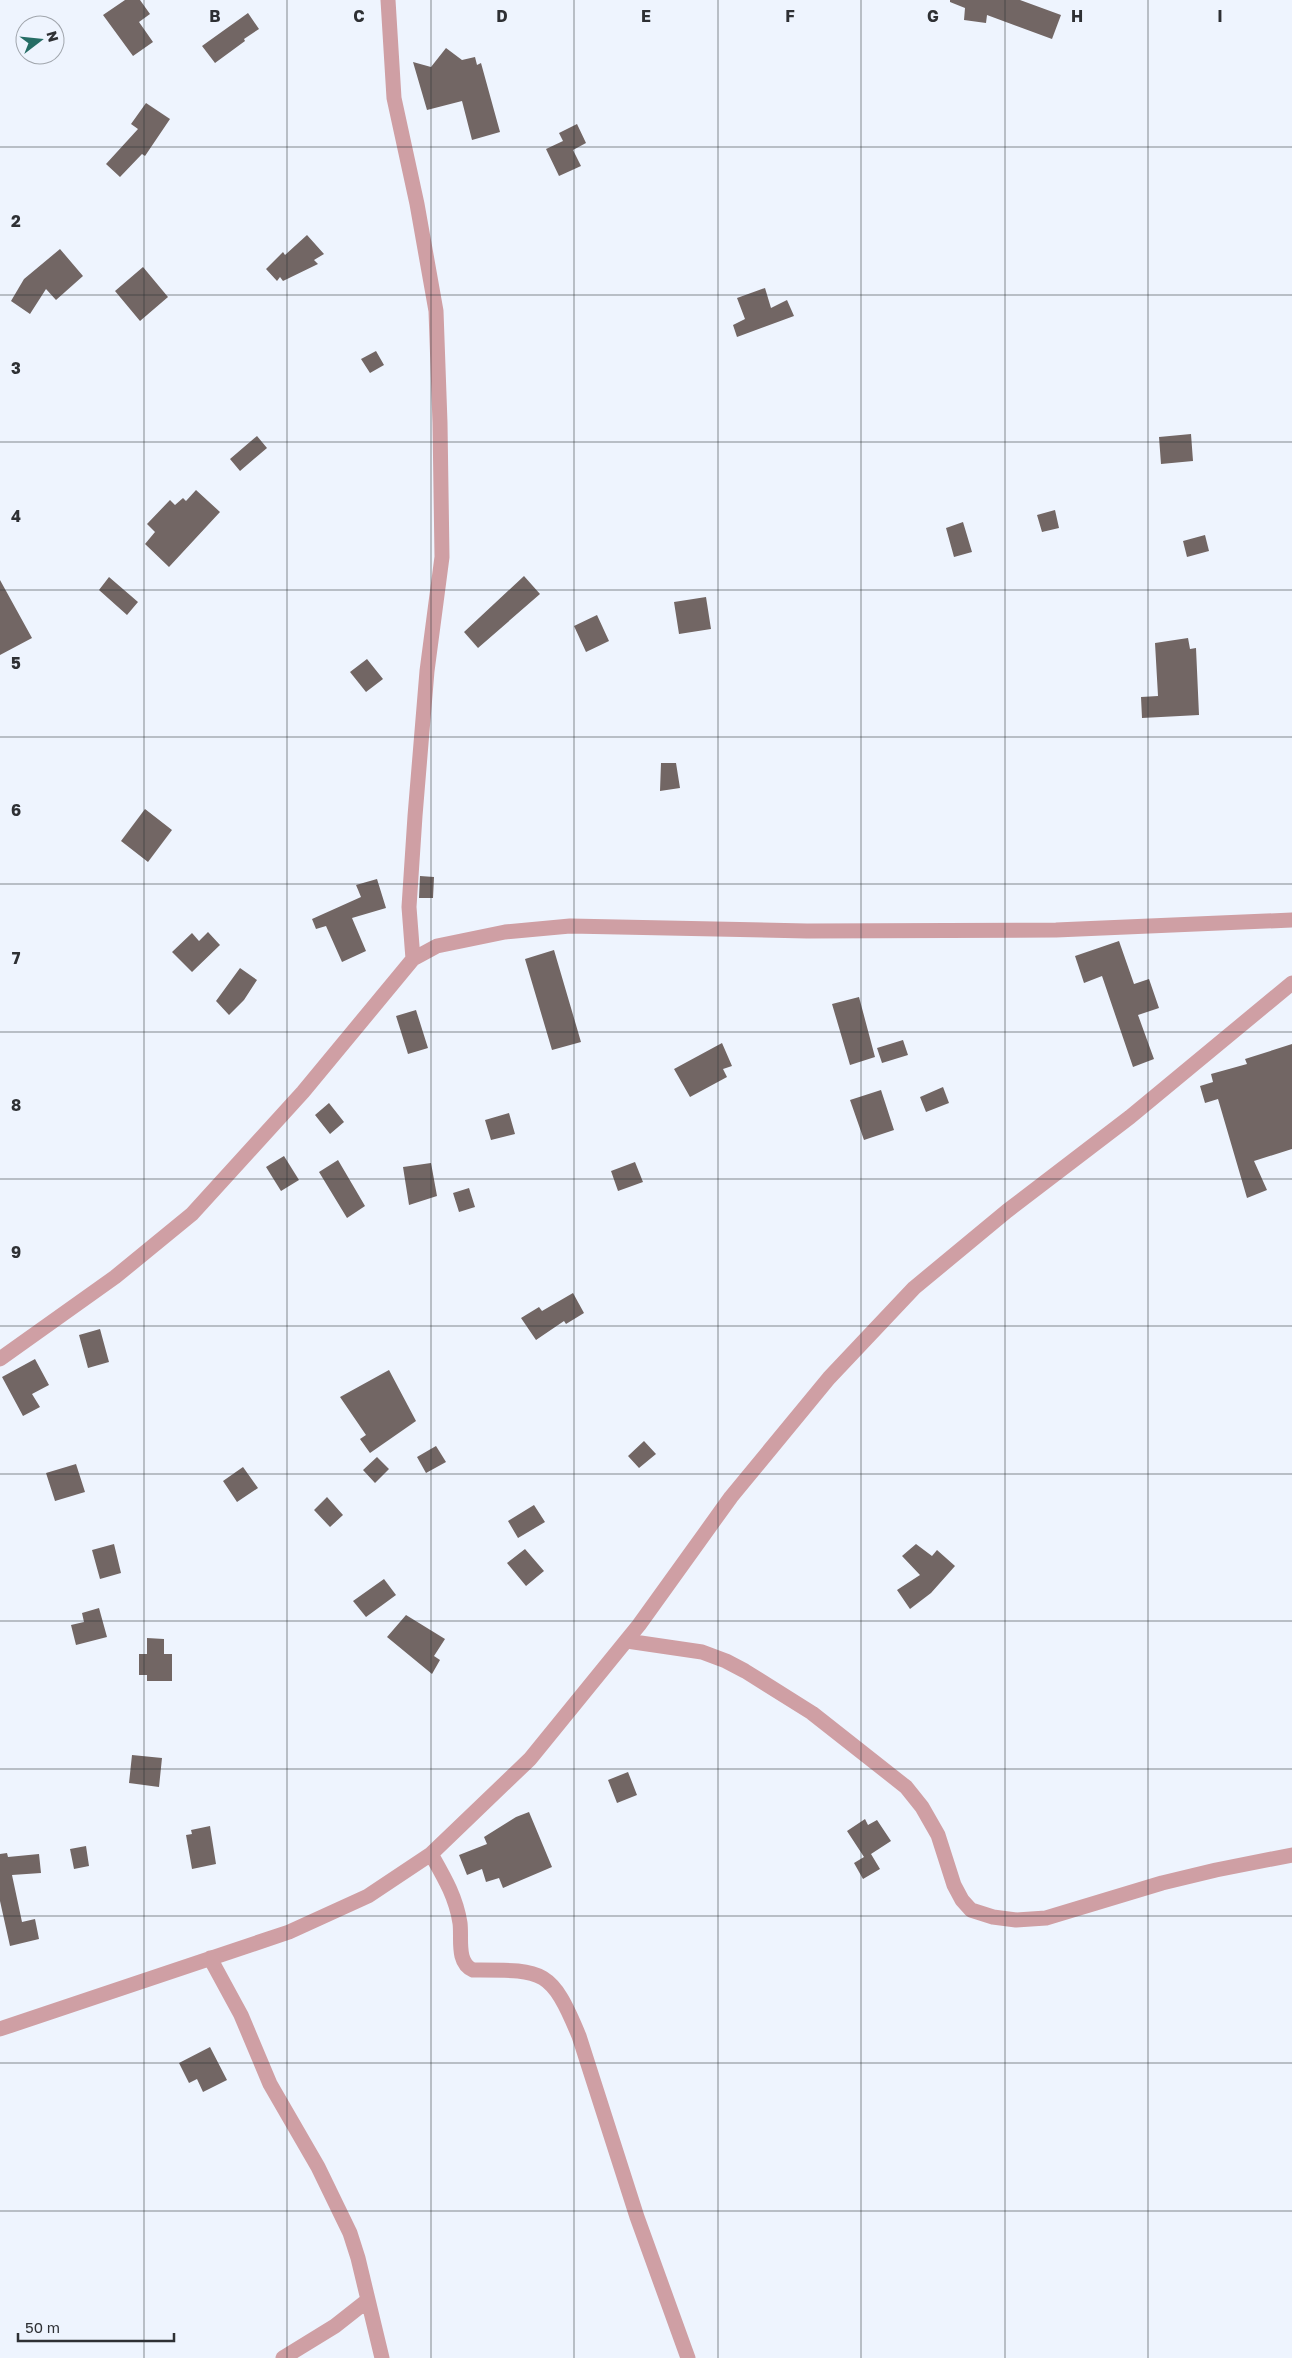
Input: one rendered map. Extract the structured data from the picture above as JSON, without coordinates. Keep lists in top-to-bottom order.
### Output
{
  "scale_bar": "50 m",
  "north": "right",
  "grid": {
    "columns": [
      "B",
      "C",
      "D",
      "E",
      "F",
      "G",
      "H",
      "I"
    ],
    "rows": [
      "2",
      "3",
      "4",
      "5",
      "6",
      "7",
      "8",
      "9"
    ]
  }
}
